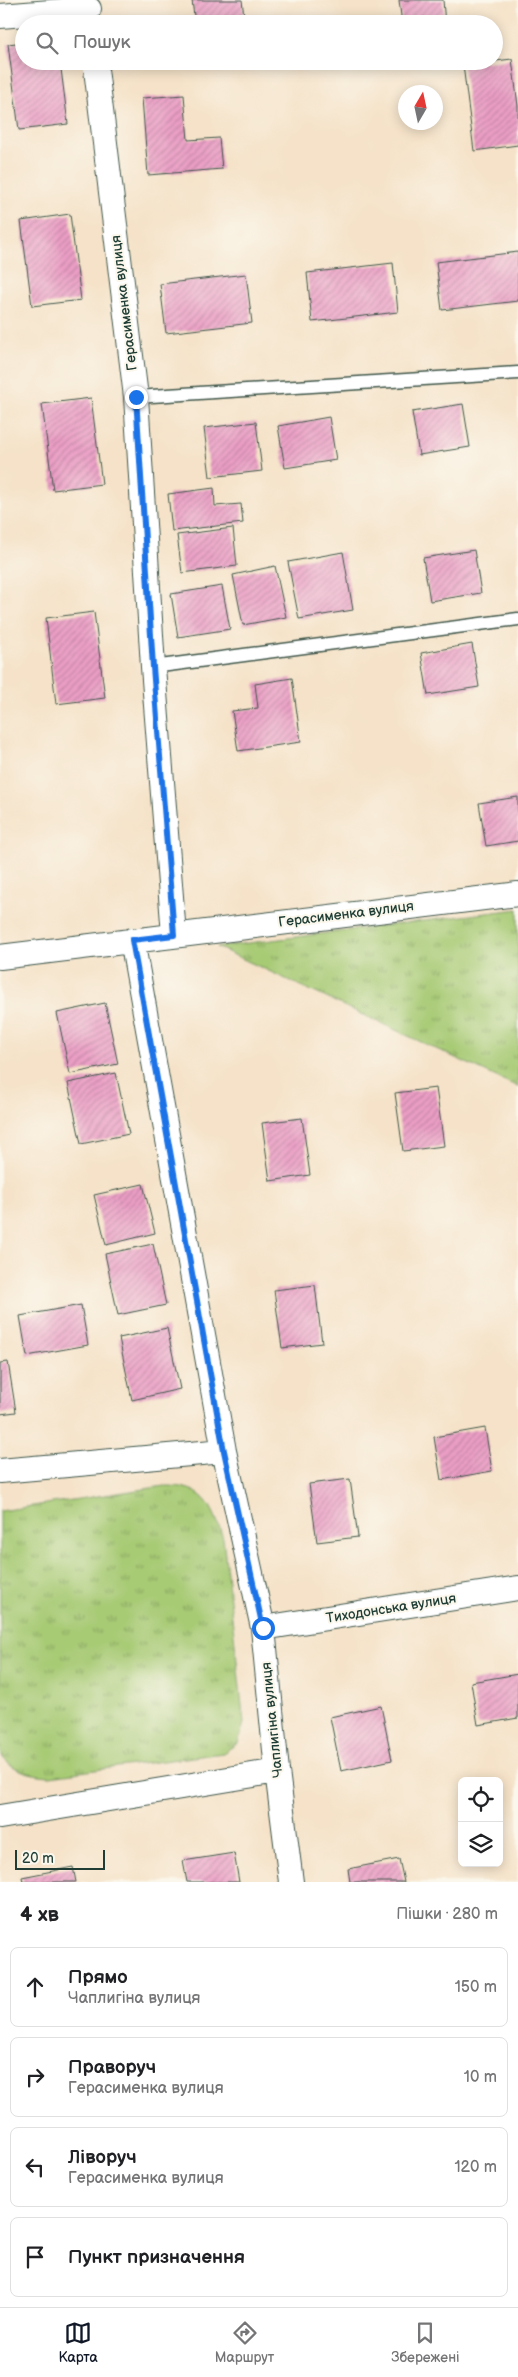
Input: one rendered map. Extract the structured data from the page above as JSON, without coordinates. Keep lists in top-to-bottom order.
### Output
{
  "streets": {
    "street": ["Герасименка вулиця", "Тиходонська вулиця", "Чаплигіна вулиця"]
  },
  "crossings": [
    ["Герасименка вулиця", "Чаплигіна вулиця"],
    ["Тиходонська вулиця", "Чаплигіна вулиця"]
  ],
  "scale_bar": "20 m",
  "north": "top",
  "page": {
    "search": "Пошук",
    "scale": "20 m",
    "heading": ["4 хв", "Пішки · 280 m"],
    "list": [
      ["Прямо", "Чаплигіна вулиця", "150 m"],
      ["Праворуч", "Герасименка вулиця", "10 m"],
      ["Ліворуч", "Герасименка вулиця", "120 m"],
      "Пункт призначення"
    ],
    "nav": ["Карта", "Маршрут", "Збережені"]
  }
}
